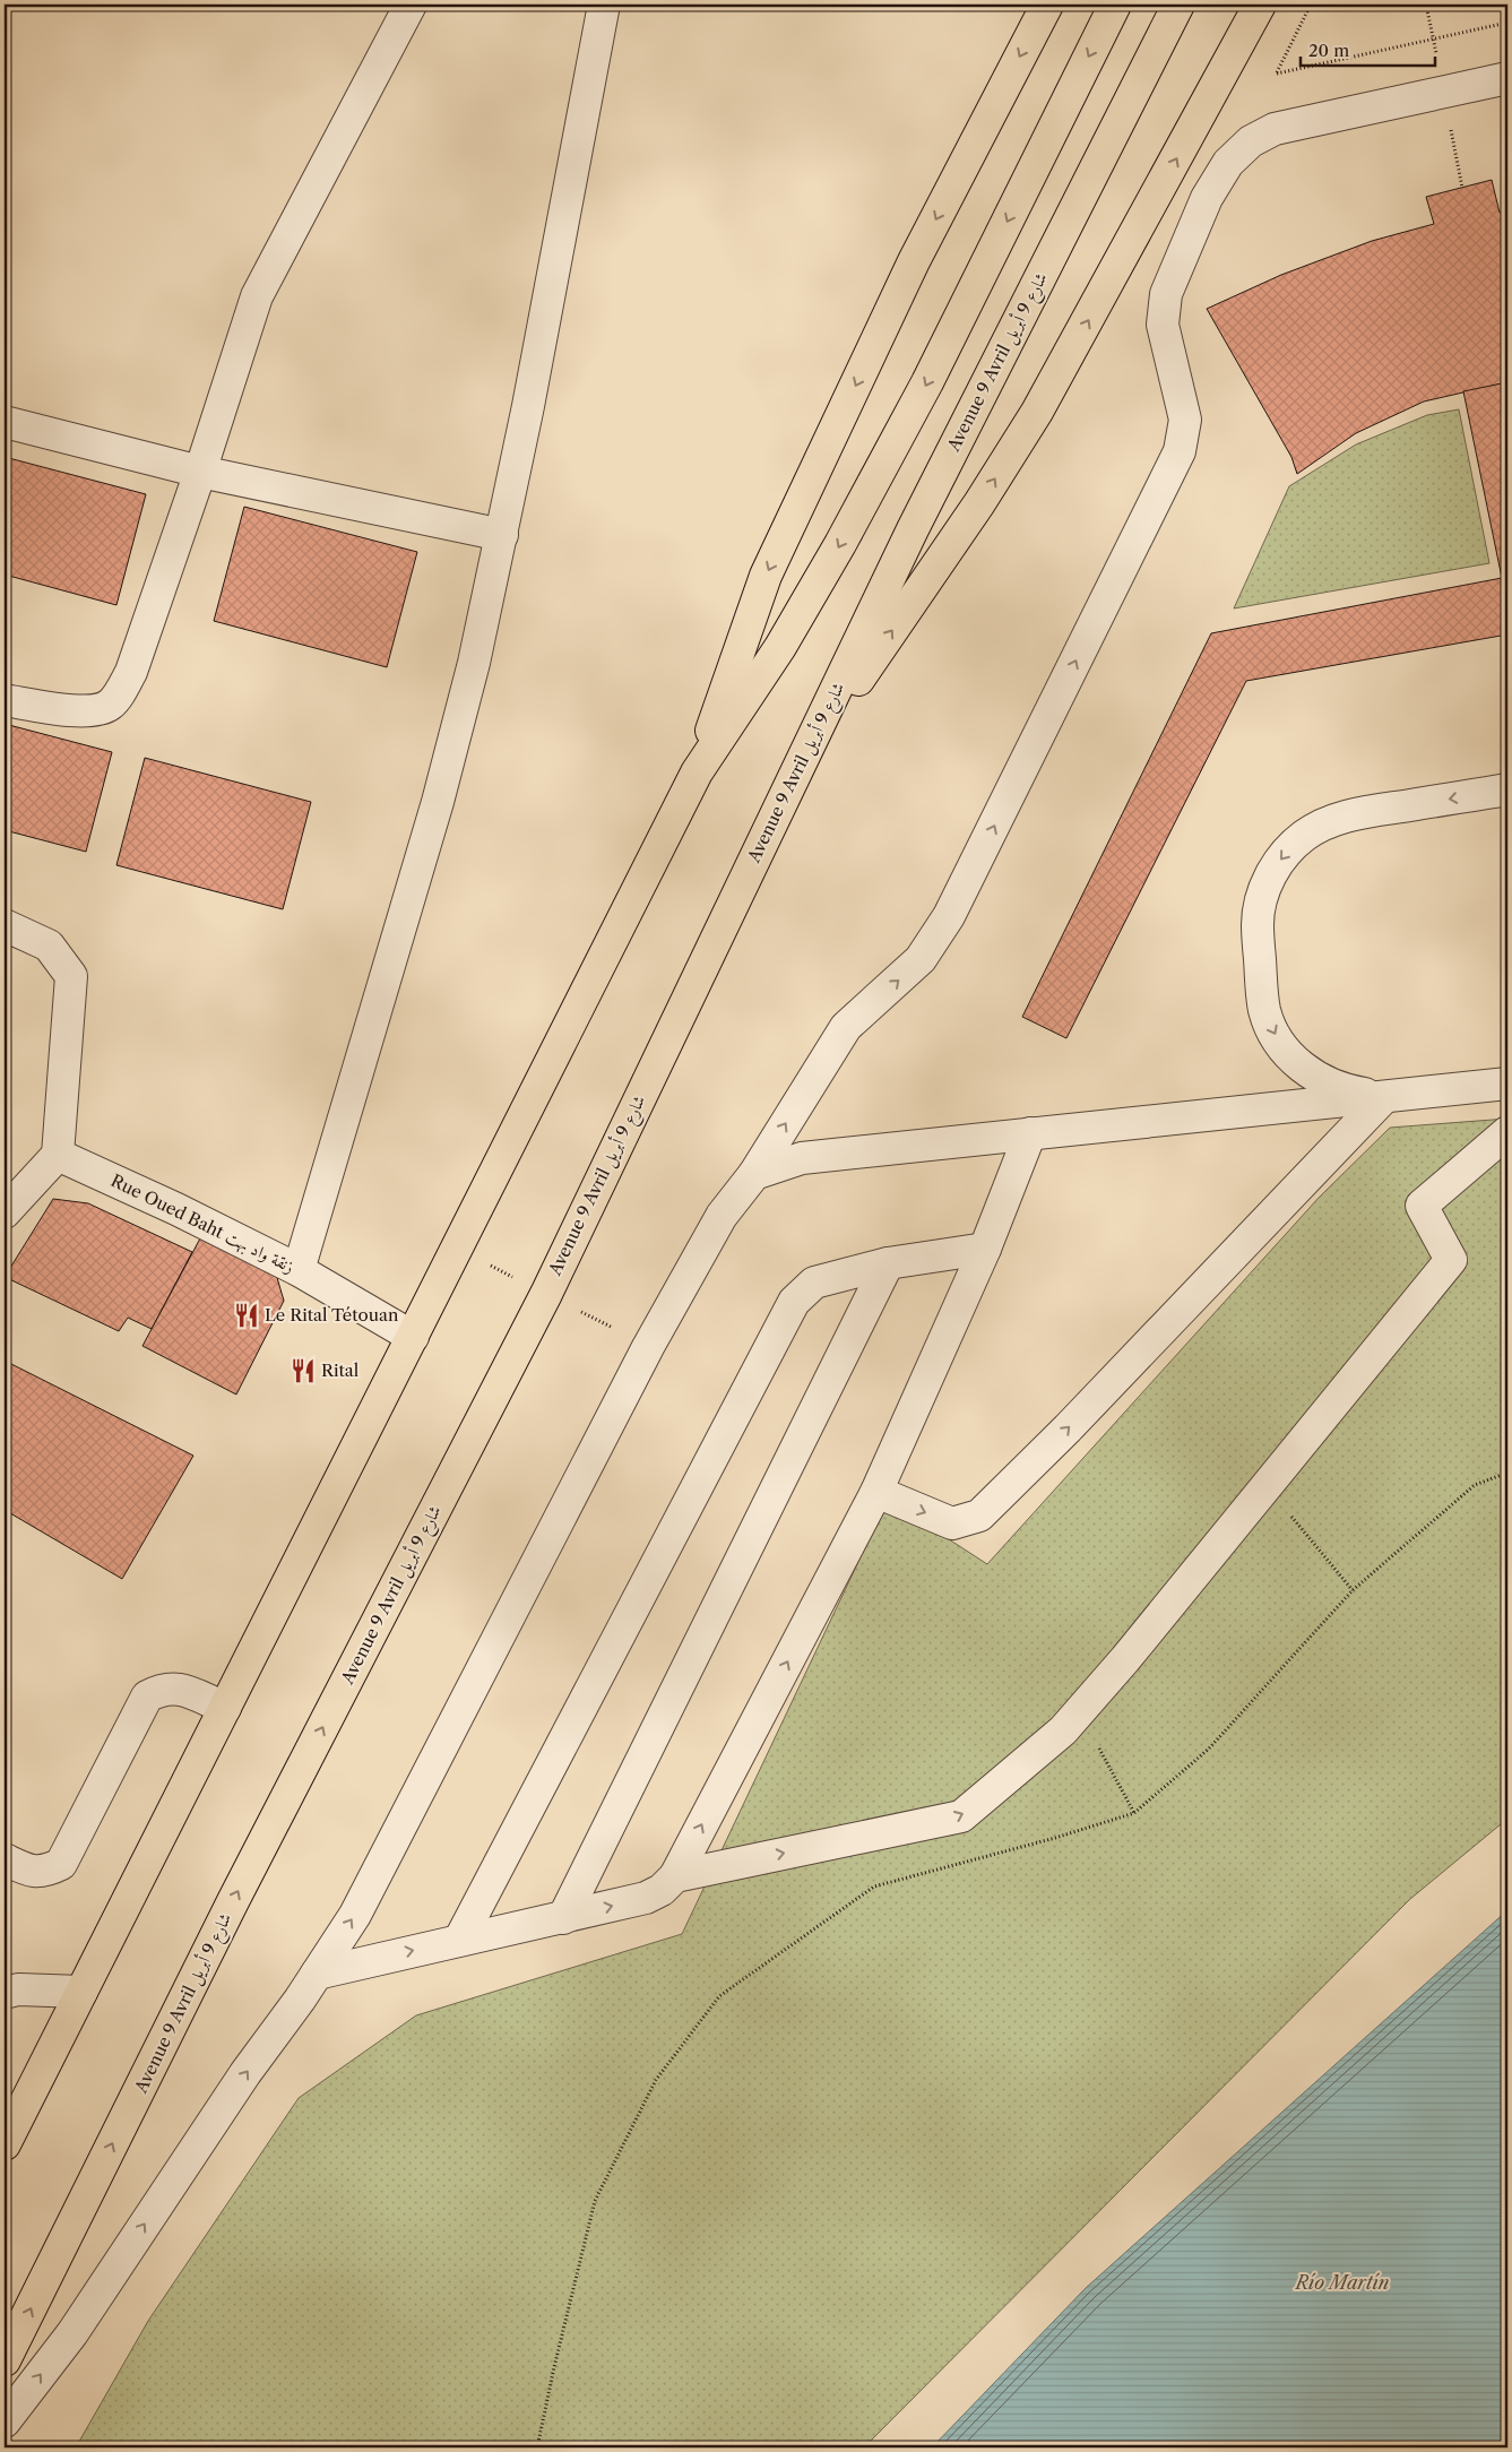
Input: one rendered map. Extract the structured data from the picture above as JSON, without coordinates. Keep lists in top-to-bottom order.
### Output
{
  "streets": {
    "highway": ["Avenue 9 Avril شارع 9 أبريل"],
    "street": ["Rue Oued Baht زنقة واد بهت"]
  },
  "water": ["Río Martín"],
  "places": {
    "restaurant": ["Le Rital Tétouan", "Rital"]
  },
  "scale_bar": "20 m"
}
